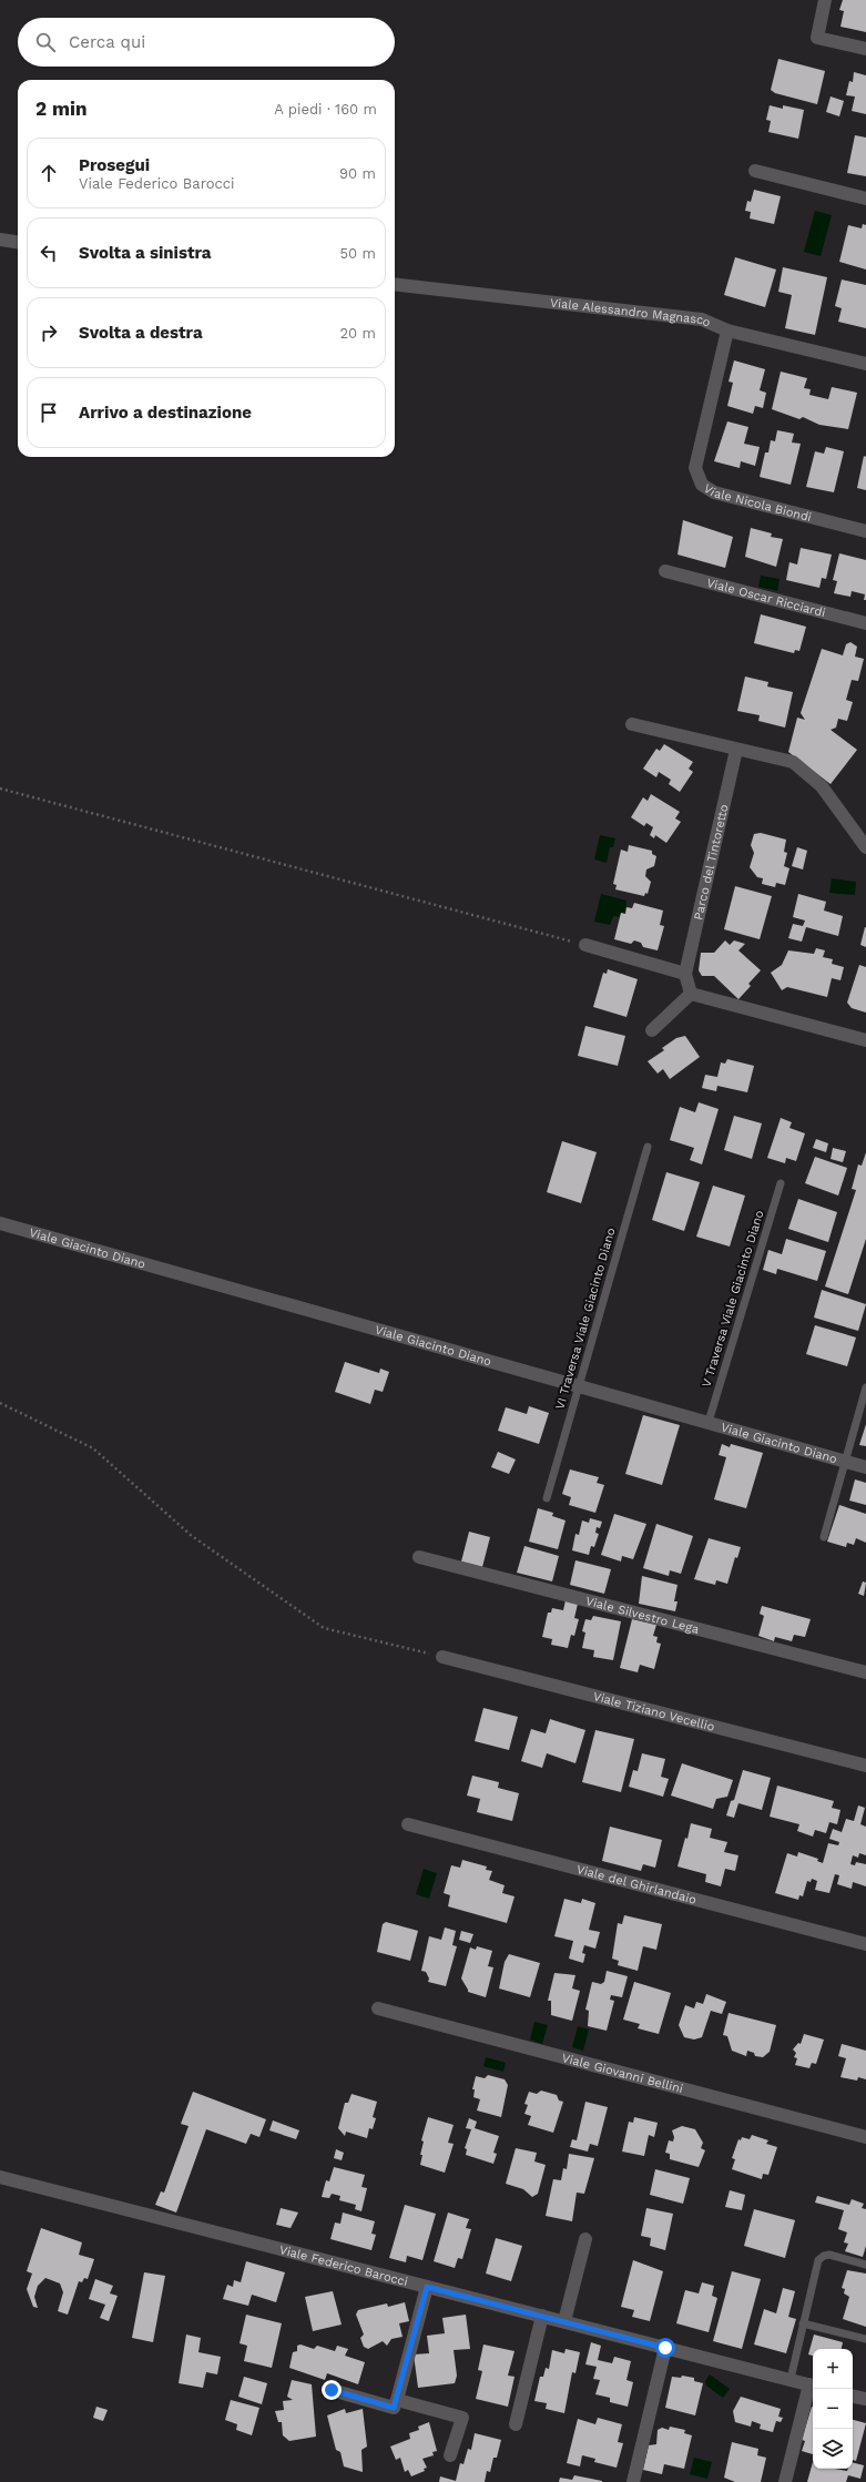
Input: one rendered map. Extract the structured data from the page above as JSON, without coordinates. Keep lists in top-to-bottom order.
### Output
{
  "streets": {
    "street": [
      "Viale Alessandro Magnasco",
      "Viale Nicola Biondi",
      "Viale Oscar Ricciardi",
      "Parco del Tintoretto",
      "Viale Giacinto Diano",
      "Viale Silvestro Lega",
      "Viale Tiziano Vecellio",
      "Viale del Ghirlandaio",
      "Viale Giovanni Bellini",
      "Viale Federico Barocci"
    ],
    "lane": ["V Traversa Viale Giacinto Diano", "VI Traversa Viale Giacinto Diano"]
  },
  "crossings": [
    ["Viale Alessandro Magnasco", "Viale Nicola Biondi"],
    ["Viale Giacinto Diano", "V Traversa Viale Giacinto Diano"],
    ["Viale Giacinto Diano", "VI Traversa Viale Giacinto Diano"]
  ],
  "page": {
    "search": "Cerca qui",
    "heading": ["2 min", "A piedi · 160 m"],
    "list": [
      ["Prosegui", "Viale Federico Barocci", "90 m"],
      ["Svolta a sinistra", "50 m"],
      ["Svolta a destra", "20 m"],
      "Arrivo a destinazione"
    ],
    "map_buttons": ["+", "−"]
  }
}
